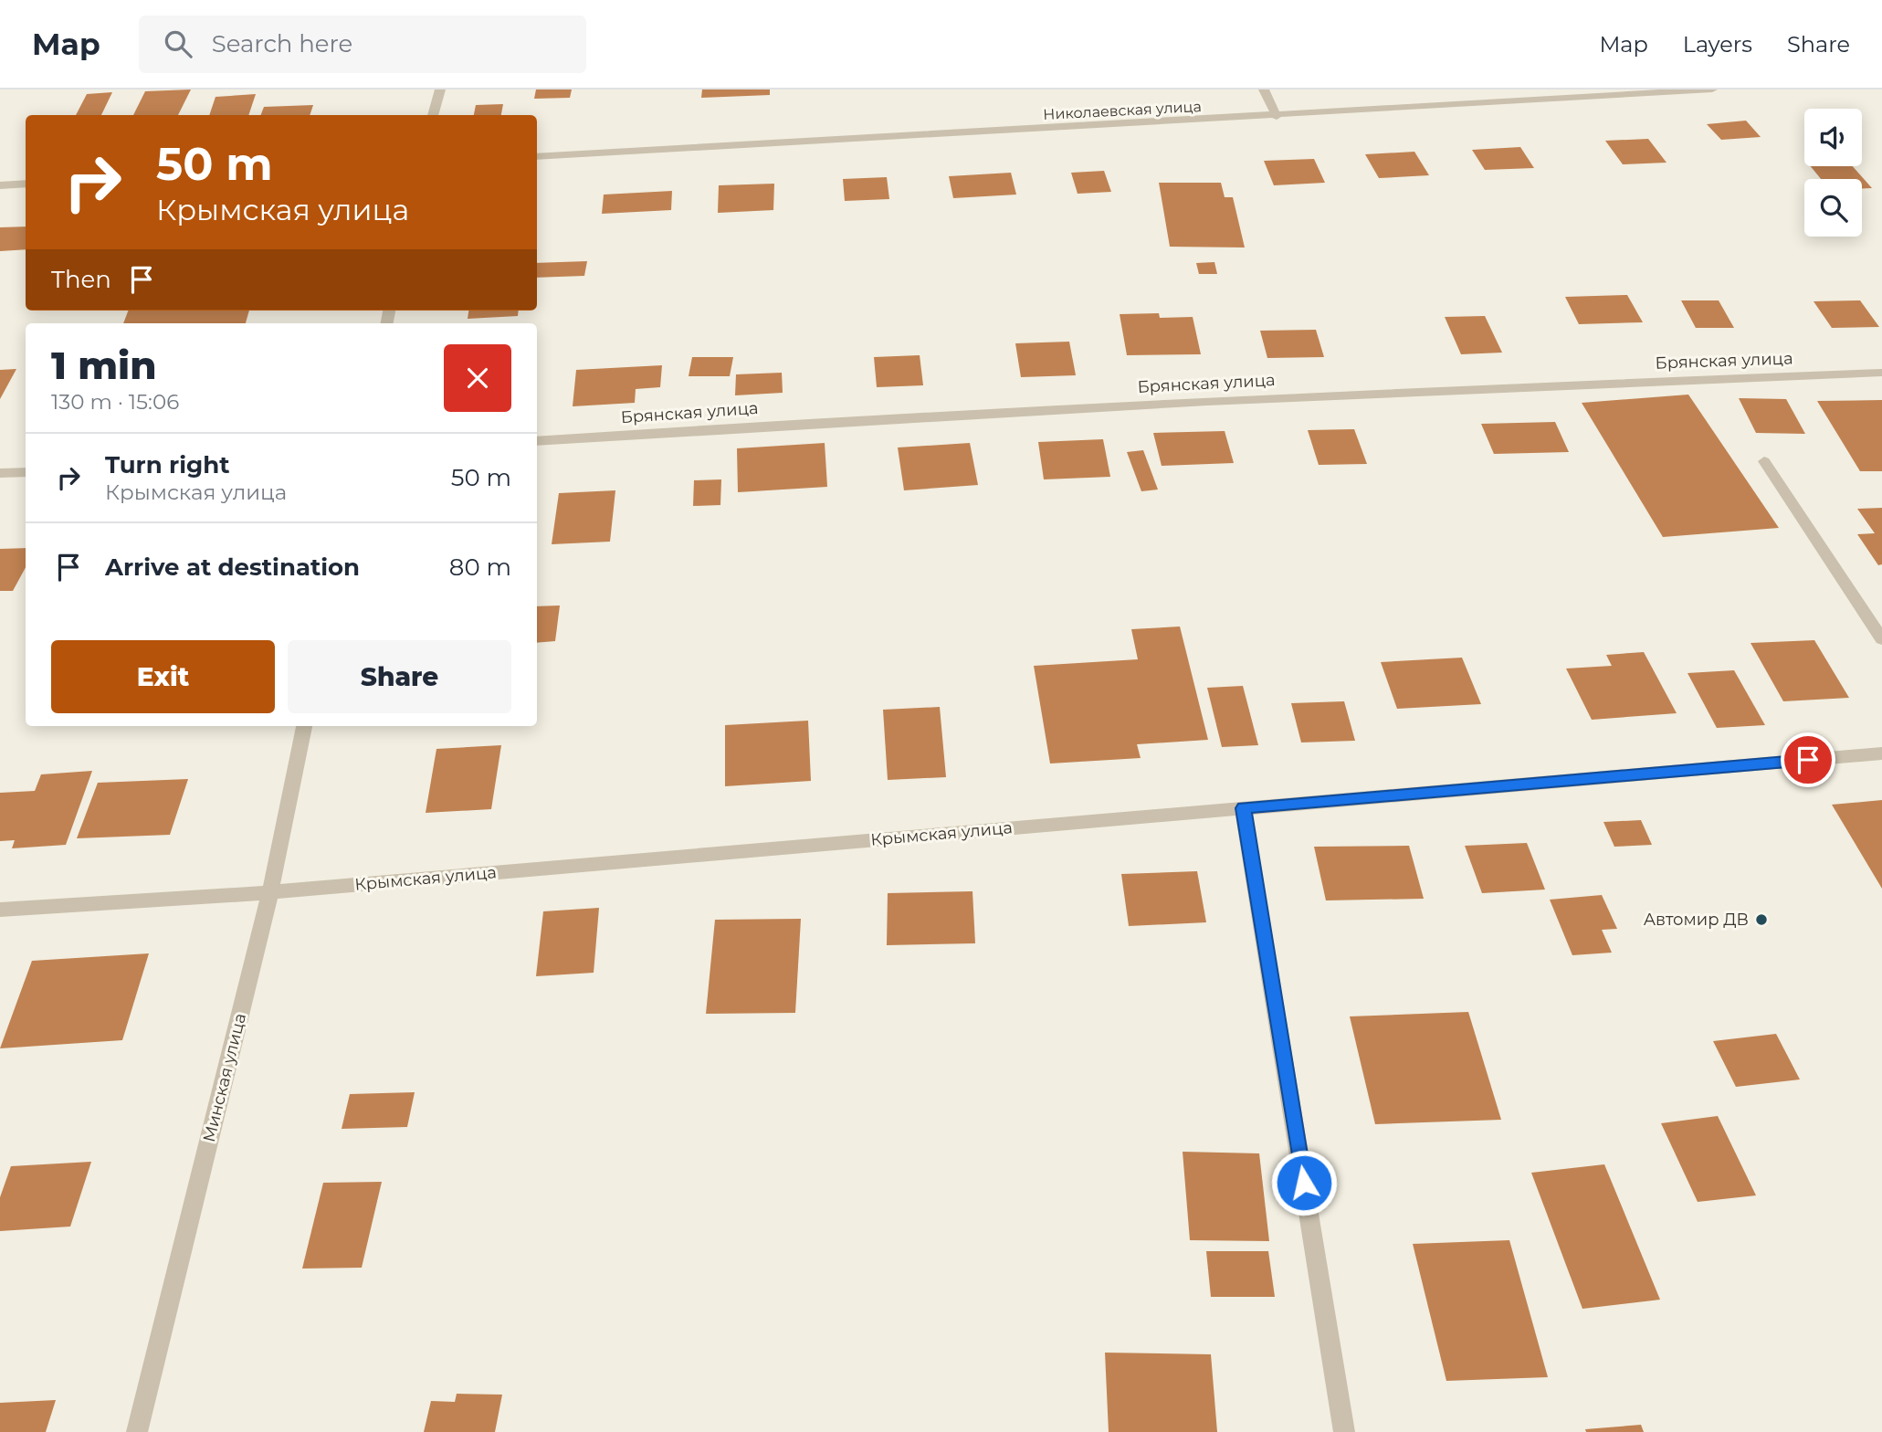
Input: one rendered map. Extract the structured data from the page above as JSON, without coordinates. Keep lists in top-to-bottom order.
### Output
{
  "streets": {
    "street": [
      "Николаевская улица",
      "Брянская улица",
      "Крымская улица",
      "Минская улица"
    ]
  },
  "crossings": [
    ["Крымская улица", "Минская улица"]
  ],
  "places": ["Автомир ДВ"],
  "page": {
    "header": "Map",
    "search": "Search here",
    "nav": ["Map", "Layers", "Share"],
    "turn": ["50 m", "Крымская улица"],
    "then": "Then",
    "heading": ["1 min", "130 m · 15:06"],
    "list": [
      {
        "name": "Turn right",
        "note": "Крымская улица",
        "value": "50 m"
      },
      {
        "name": "Arrive at destination",
        "value": "80 m"
      }
    ],
    "buttons": ["Exit", "Share"]
  }
}
